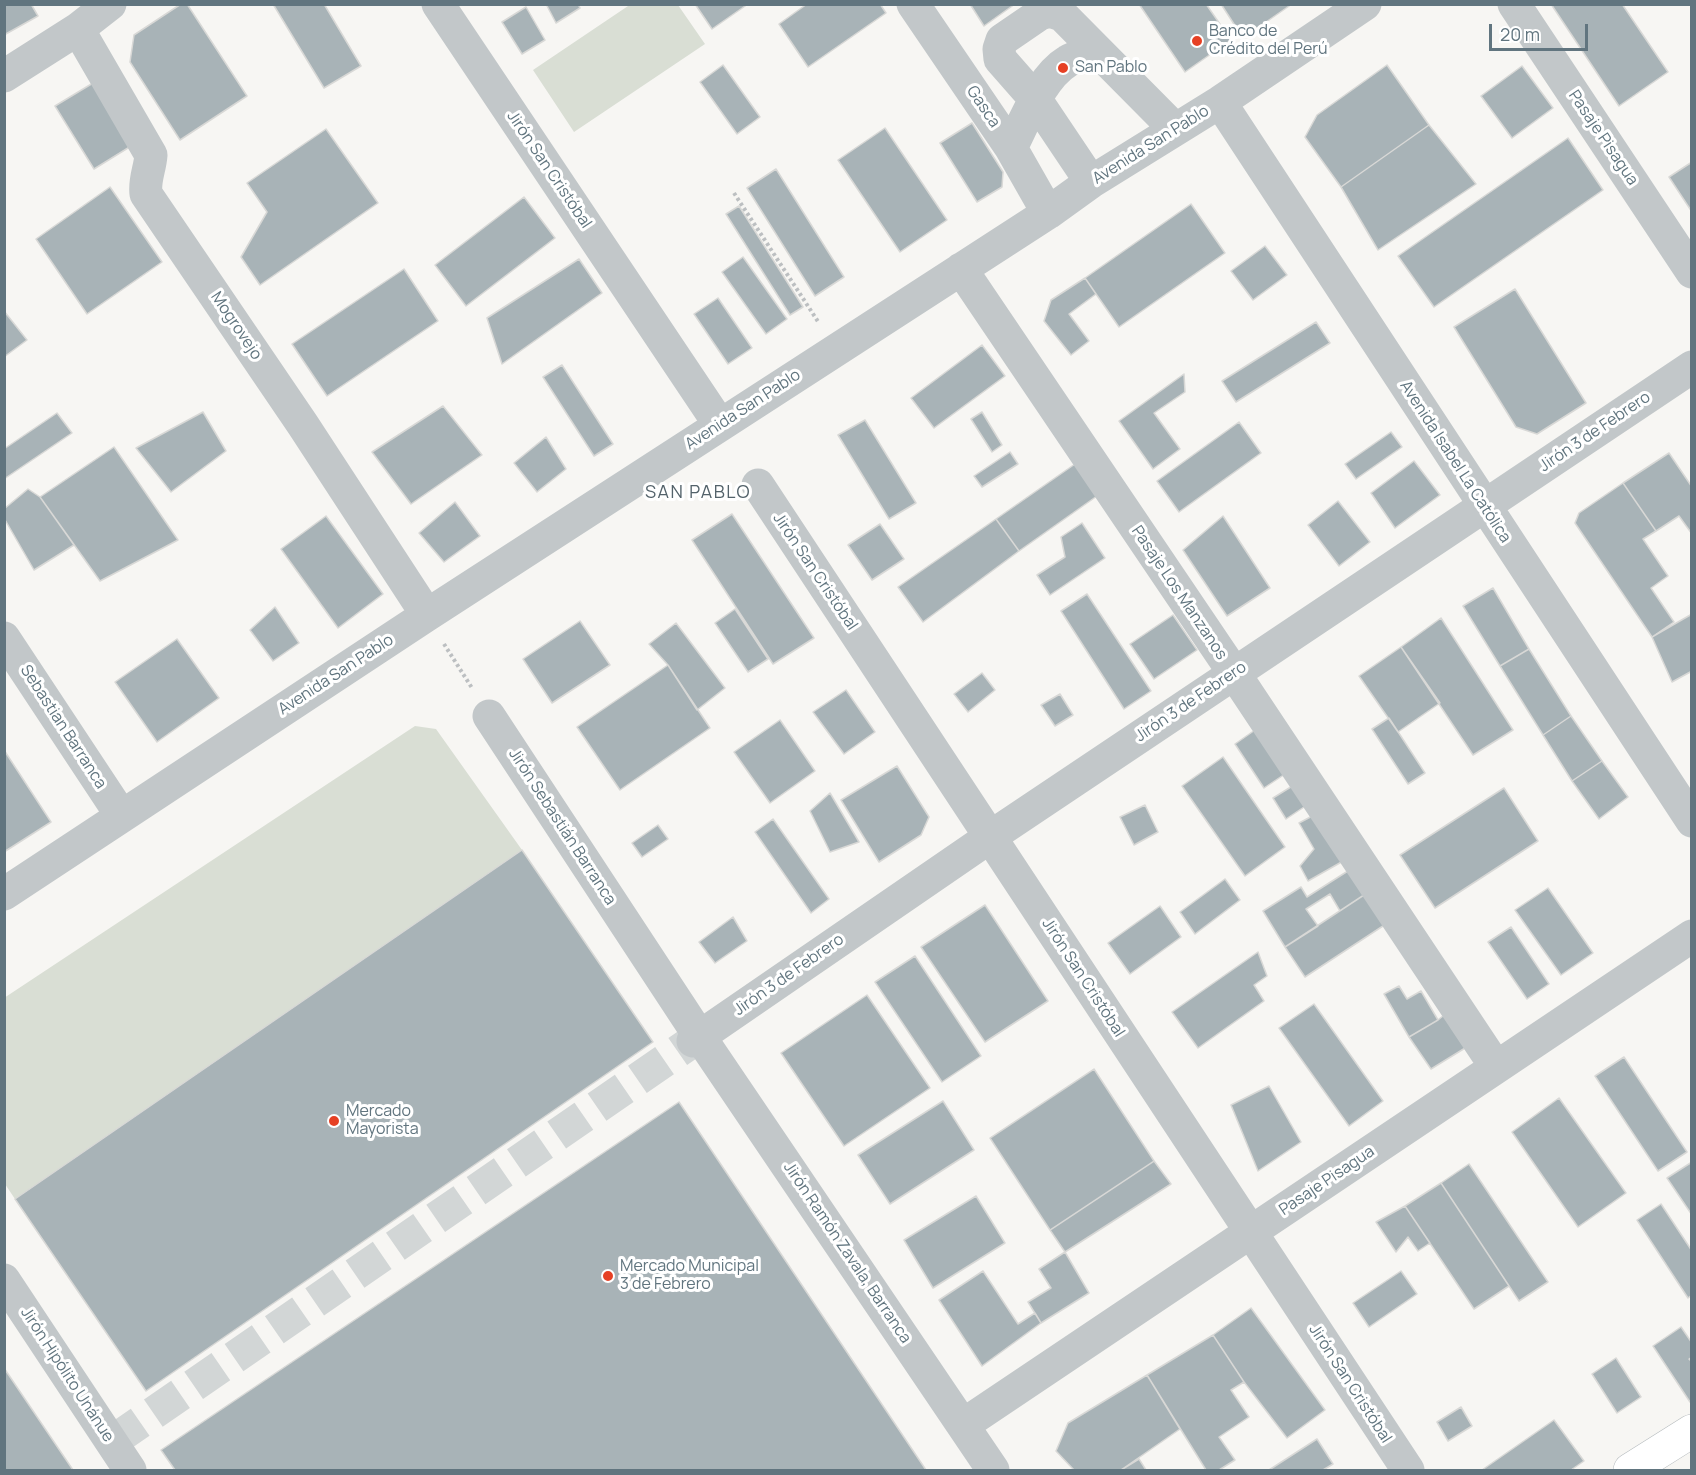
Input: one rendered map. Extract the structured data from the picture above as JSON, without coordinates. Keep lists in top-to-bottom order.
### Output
{
  "streets": {
    "street": [
      "Gasca",
      "Pasaje Pisagua",
      "Avenida San Pablo",
      "Jirón San Cristóbal",
      "Mogrovejo",
      "Jirón 3 de Febrero",
      "Avenida Isabel La Católica",
      "Pasaje Los Manzanos",
      "Sebastian Barranca",
      "Jirón Sebastián Barranca",
      "Jirón Ramón Zavala, Barranca",
      "Jirón Hipólito Unánue"
    ]
  },
  "crossings": [
    ["Gasca", "Avenida San Pablo"],
    ["Pasaje Pisagua", "Jirón San Cristóbal"],
    ["Pasaje Pisagua", "Pasaje Los Manzanos"],
    ["Pasaje Pisagua", "Jirón Ramón Zavala, Barranca"],
    ["Avenida San Pablo", "Jirón San Cristóbal"],
    ["Avenida San Pablo", "Mogrovejo"],
    ["Avenida San Pablo", "Avenida Isabel La Católica"],
    ["Avenida San Pablo", "Pasaje Los Manzanos"],
    ["Avenida San Pablo", "Sebastian Barranca"],
    ["Jirón San Cristóbal", "Jirón 3 de Febrero"],
    ["Jirón 3 de Febrero", "Avenida Isabel La Católica"],
    ["Jirón 3 de Febrero", "Pasaje Los Manzanos"],
    ["Jirón 3 de Febrero", "Jirón Sebastián Barranca"],
    ["Jirón 3 de Febrero", "Jirón Ramón Zavala, Barranca"],
    ["Jirón Sebastián Barranca", "Jirón Ramón Zavala, Barranca"]
  ],
  "districts": ["SAN PABLO"],
  "places": [
    "Banco de Crédito del Perú",
    "San Pablo",
    "Mercado Mayorista",
    "Mercado Municipal 3 de Febrero"
  ],
  "scale_bar": "20 m"
}
